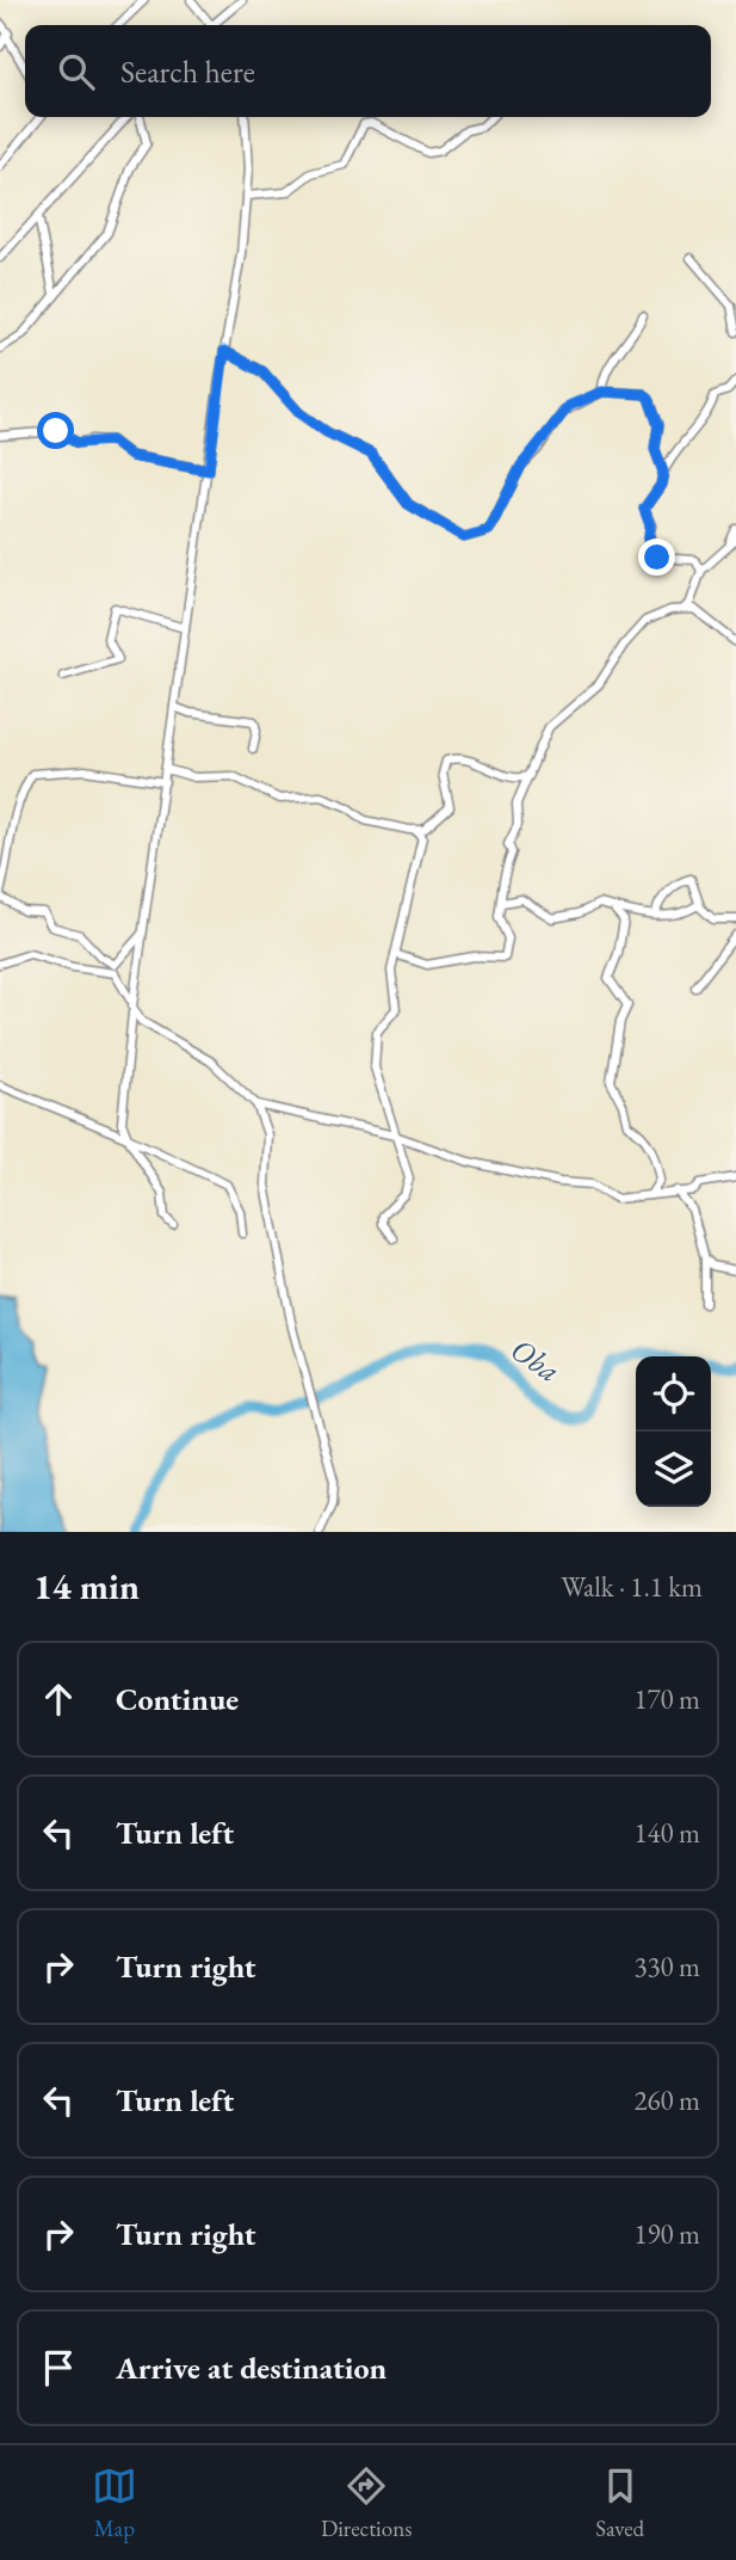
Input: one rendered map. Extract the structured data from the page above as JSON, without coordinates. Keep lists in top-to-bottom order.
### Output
{
  "water": ["Oba"],
  "page": {
    "search": "Search here",
    "heading": ["14 min", "Walk · 1.1 km"],
    "list": [
      ["Continue", "170 m"],
      ["Turn left", "140 m"],
      ["Turn right", "330 m"],
      ["Turn left", "260 m"],
      ["Turn right", "190 m"],
      "Arrive at destination"
    ],
    "nav": ["Map", "Directions", "Saved"]
  }
}
